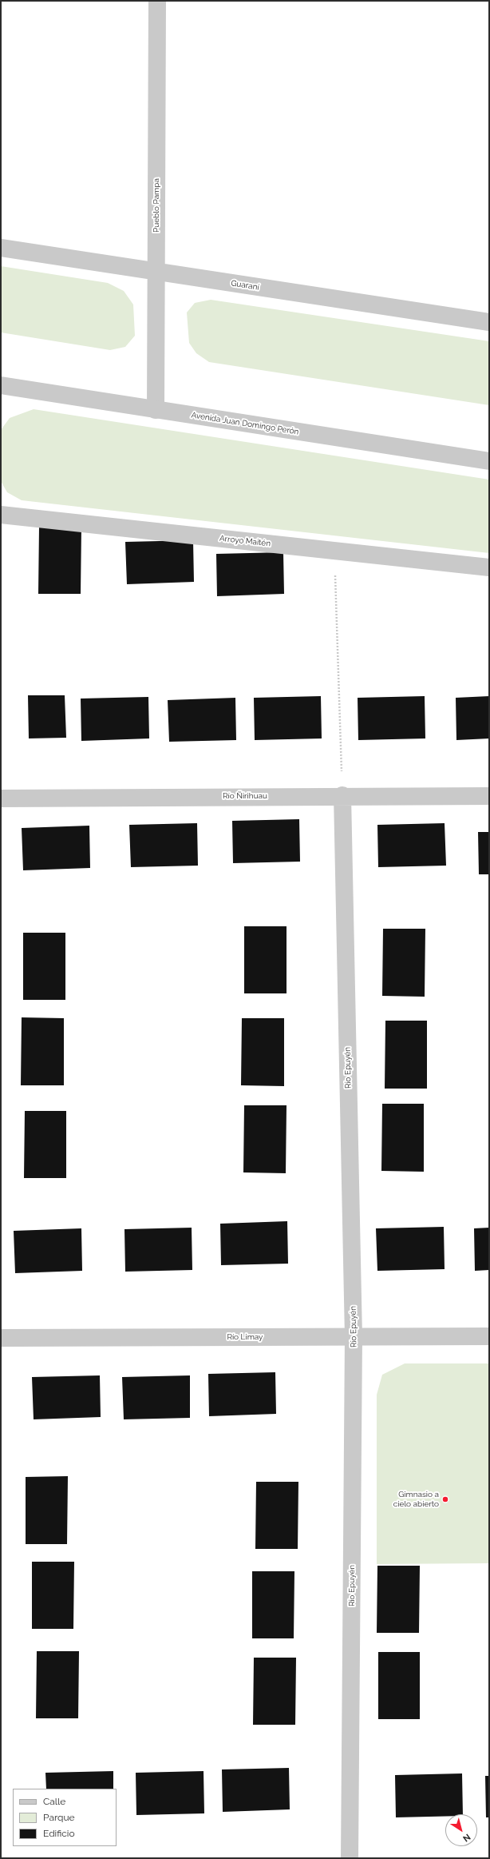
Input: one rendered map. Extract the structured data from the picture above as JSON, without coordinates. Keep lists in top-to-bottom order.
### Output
{
  "streets": {
    "street": [
      "Pueblo Pampa",
      "Guaraní",
      "Avenida Juan Domingo Perón",
      "Arroyo Maitén",
      "Río Ñirihuau",
      "Río Epuyén",
      "Río Limay"
    ]
  },
  "crossings": [
    ["Pueblo Pampa", "Guaraní"],
    ["Pueblo Pampa", "Avenida Juan Domingo Perón"],
    ["Río Ñirihuau", "Río Epuyén"],
    ["Río Epuyén", "Río Limay"]
  ],
  "places": ["Gimnasio a cielo abierto"],
  "legend": ["Calle", "Parque", "Edificio"],
  "north": "bottom right"
}
